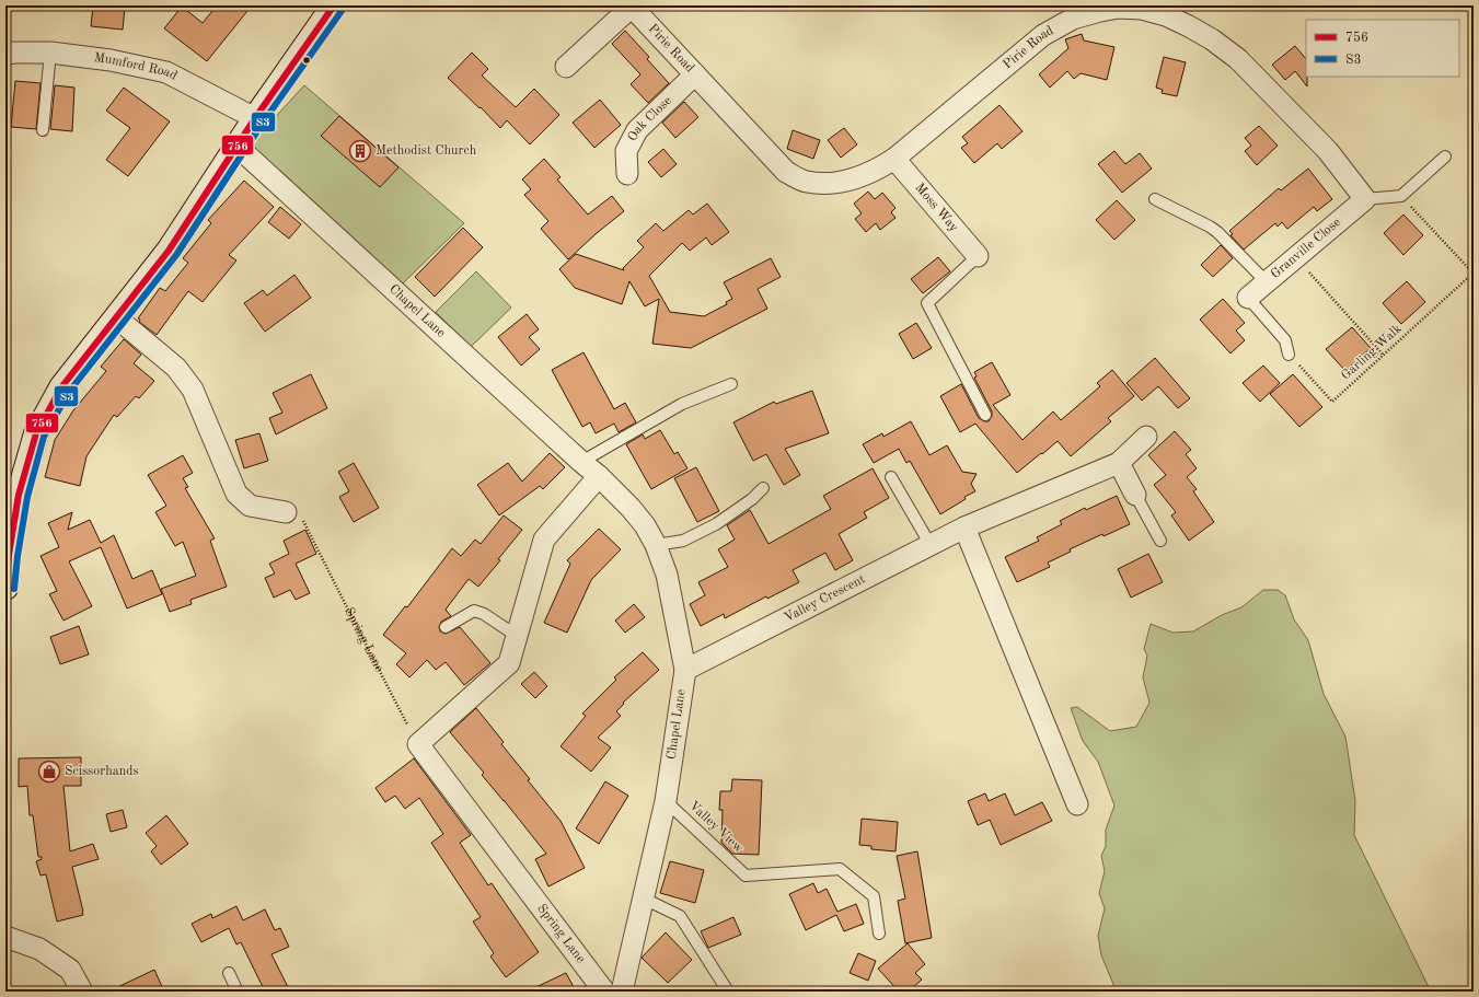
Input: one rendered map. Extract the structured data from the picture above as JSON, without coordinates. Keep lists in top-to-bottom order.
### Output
{
  "streets": {
    "street": [
      "Pirie Road",
      "Mumford Road",
      "Oak Close",
      "Moss Way",
      "Granville Close",
      "Chapel Lane",
      "Valley Crescent",
      "Spring Lane"
    ],
    "lane": ["Valley View"],
    "path": ["Garling Walk"]
  },
  "crossings": [
    ["Pirie Road", "Oak Close"],
    ["Pirie Road", "Moss Way"],
    ["Pirie Road", "Granville Close"],
    ["Chapel Lane", "Valley Crescent"],
    ["Chapel Lane", "Valley View"]
  ],
  "places": {
    "building": ["Methodist Church"],
    "shop": ["Scissorhands"]
  },
  "lines": ["transit line 756", "transit line S3"],
  "legend": ["756", "S3"]
}
